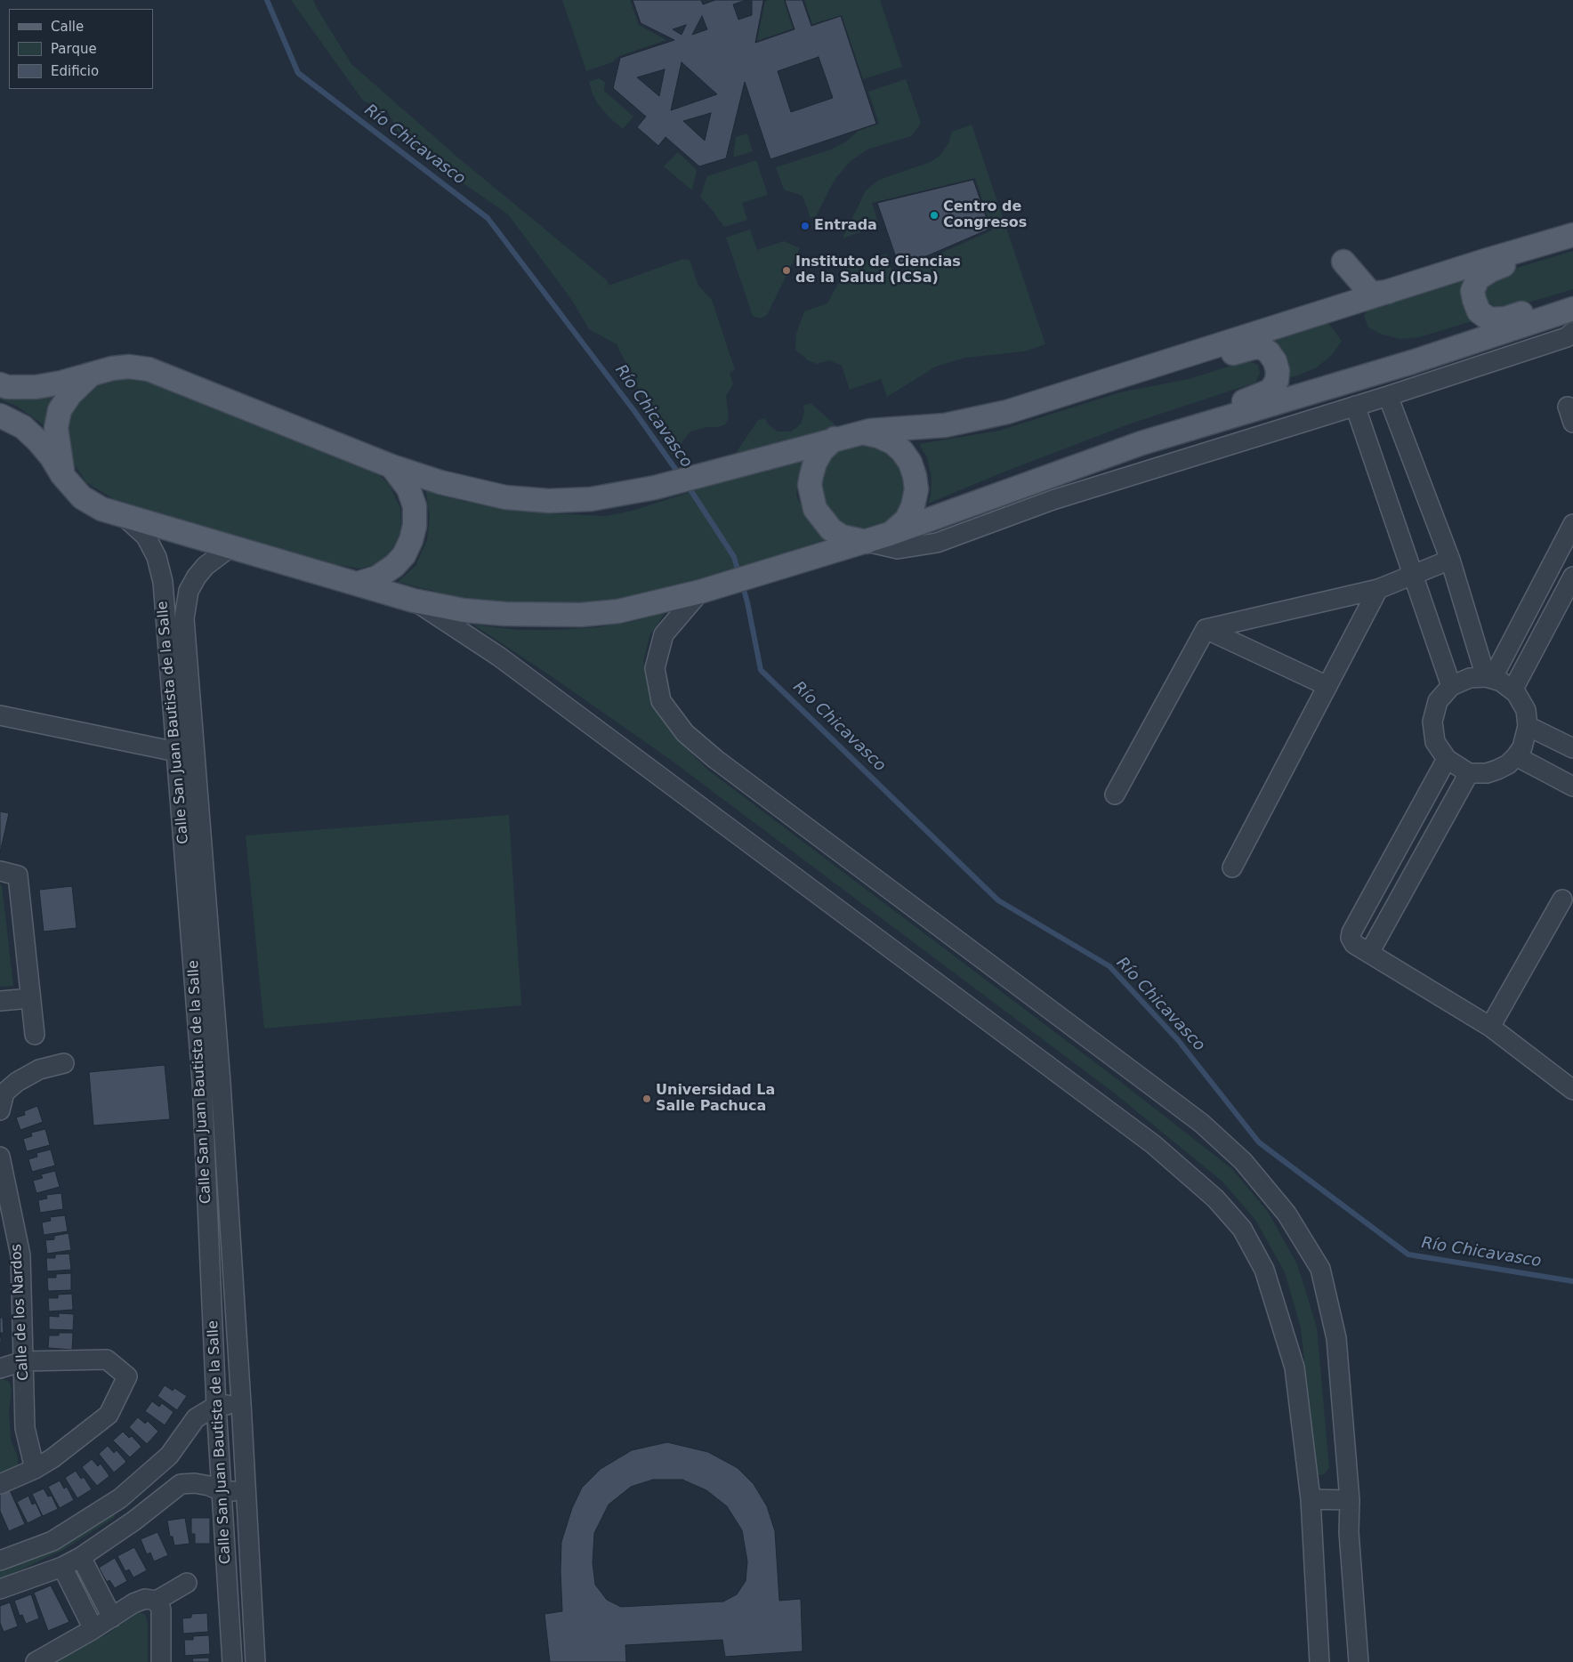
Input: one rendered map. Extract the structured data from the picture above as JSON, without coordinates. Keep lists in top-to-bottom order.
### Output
{
  "streets": {
    "street": ["Calle San Juan Bautista de la Salle", "Calle de los Nardos"]
  },
  "water": ["Río Chicavasco"],
  "places": [
    "Centro de Congresos",
    "Entrada",
    "Instituto de Ciencias de la Salud (ICSa)",
    "Universidad La Salle Pachuca"
  ],
  "legend": ["Calle", "Parque", "Edificio"]
}
